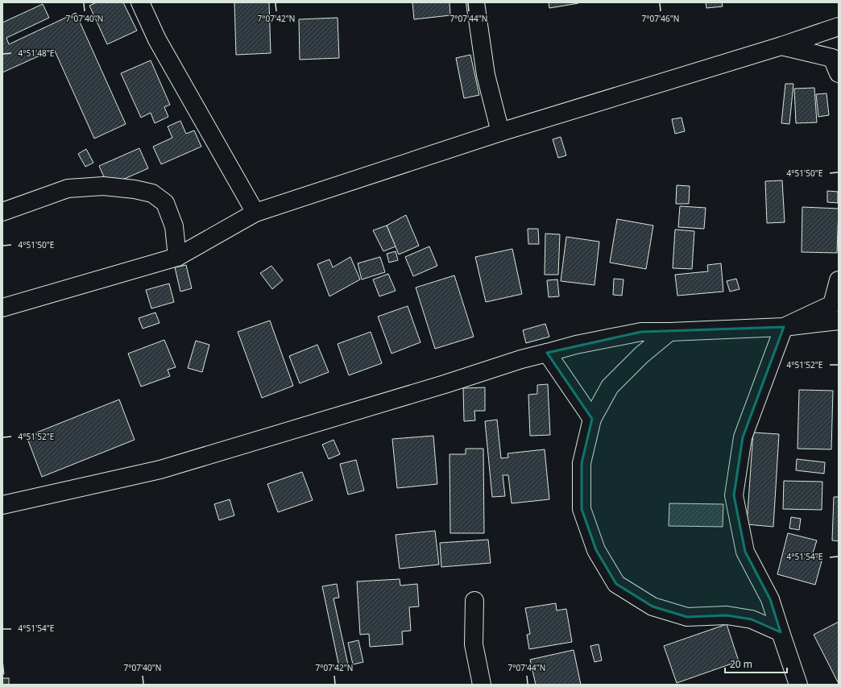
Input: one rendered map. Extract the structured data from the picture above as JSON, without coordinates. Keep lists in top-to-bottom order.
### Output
{
  "scale_bar": "20 m",
  "coordinates": [
    "7°07'40\"N",
    "7°07'42\"N",
    "7°07'44\"N",
    "7°07'46\"N",
    "4°51'48\"E",
    "4°51'50\"E",
    "4°51'52\"E",
    "4°51'54\"E"
  ]
}
